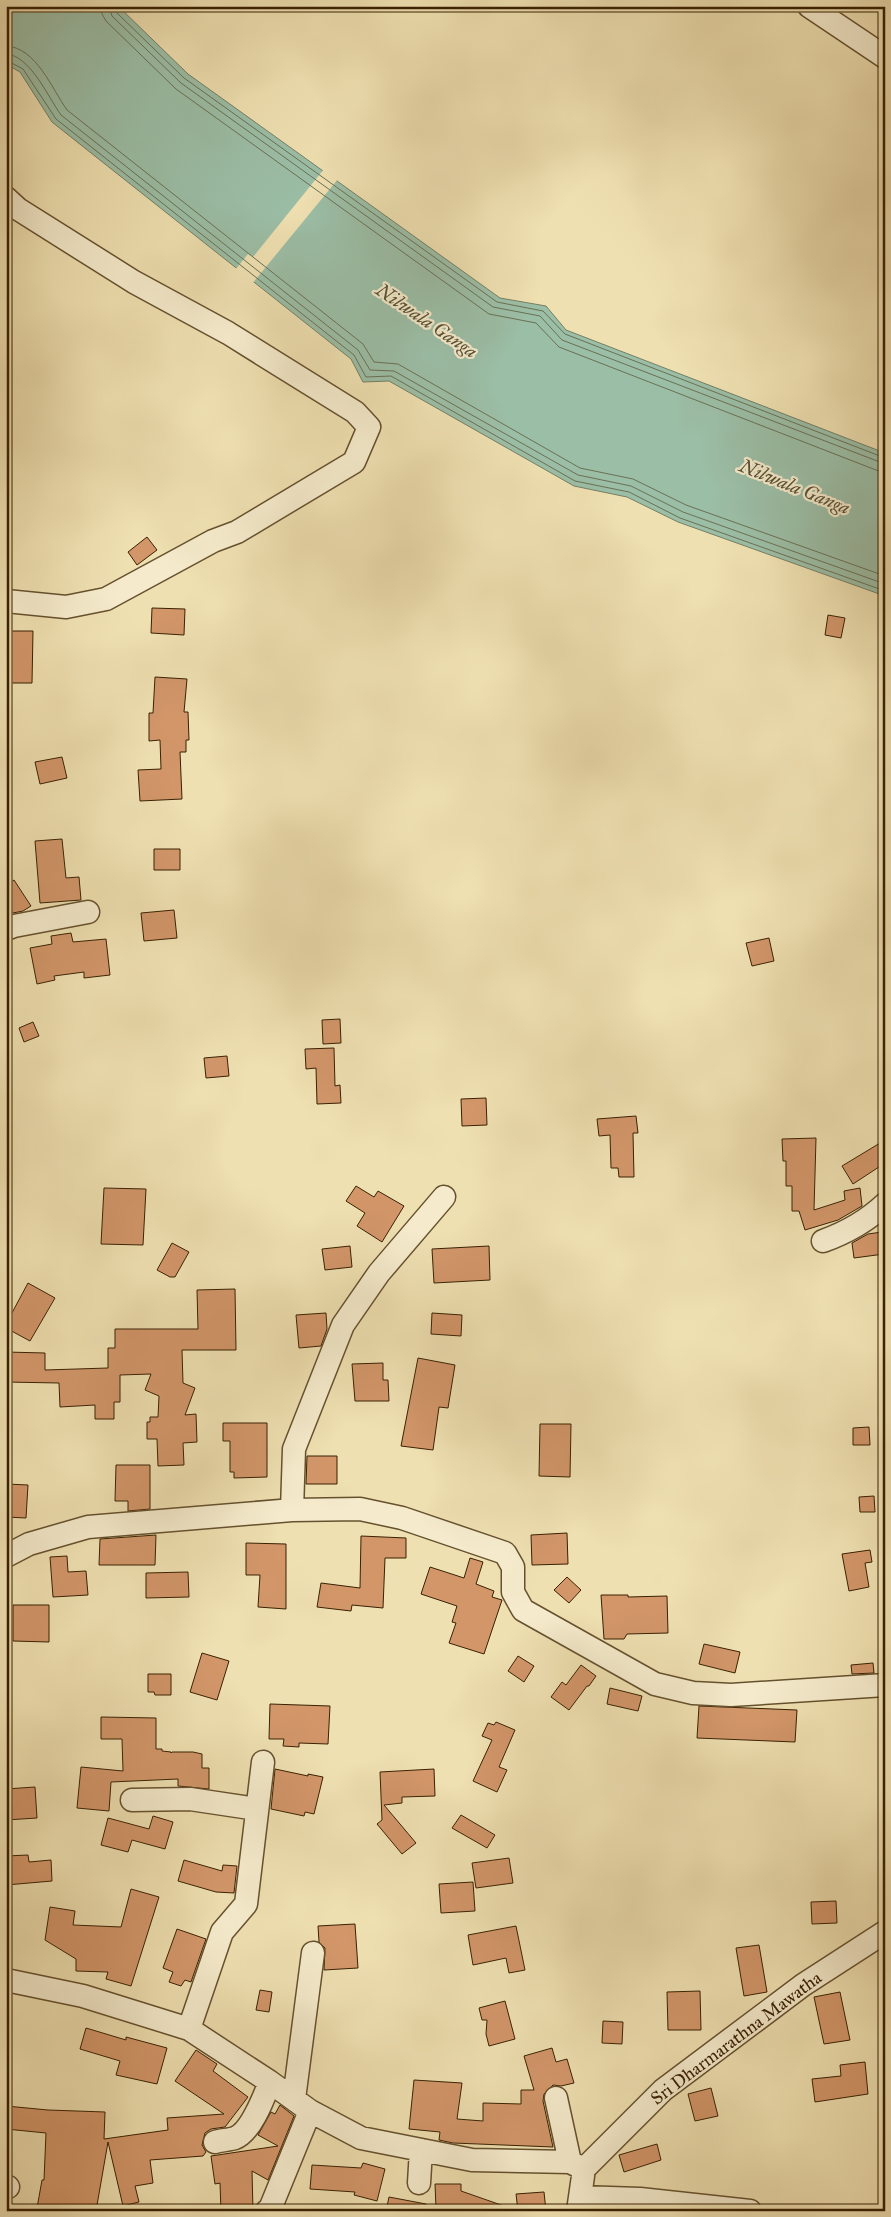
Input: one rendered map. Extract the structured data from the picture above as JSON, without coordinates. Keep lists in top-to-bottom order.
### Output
{
  "streets": {
    "street": ["Sri Dharmarathna Mawatha"]
  },
  "water": ["Nilwala Ganga"]
}
